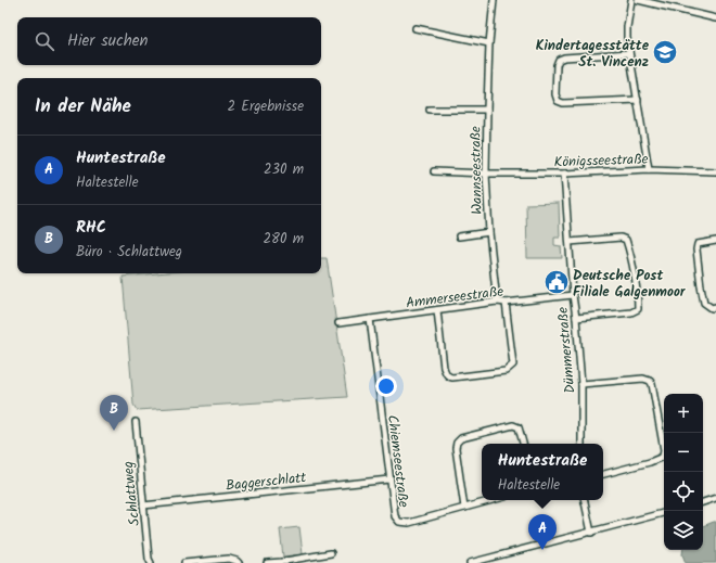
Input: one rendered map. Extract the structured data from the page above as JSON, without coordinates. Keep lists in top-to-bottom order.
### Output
{
  "streets": {
    "street": [
      "Königsseestraße",
      "Wannseestraße",
      "Ammerseestraße",
      "Dümmerstraße",
      "Chiemseestraße",
      "Baggerschlatt",
      "Schlattweg"
    ]
  },
  "crossings": [
    ["Königsseestraße", "Wannseestraße"],
    ["Königsseestraße", "Dümmerstraße"],
    ["Wannseestraße", "Ammerseestraße"],
    ["Ammerseestraße", "Dümmerstraße"],
    ["Ammerseestraße", "Chiemseestraße"],
    ["Chiemseestraße", "Baggerschlatt"],
    ["Baggerschlatt", "Schlattweg"]
  ],
  "places": {
    "school or university": ["Kindertagesstätte St. Vincenz"],
    "public building": ["Deutsche Post Filiale Galgenmoor"]
  },
  "page": {
    "search": "Hier suchen",
    "heading": ["In der Nähe", "2 Ergebnisse"],
    "list": [
      {
        "mark": "A",
        "name": "Huntestraße",
        "note": "Haltestelle",
        "value": "230 m"
      },
      {
        "mark": "B",
        "name": "RHC",
        "note": "Büro · Schlattweg",
        "value": "280 m"
      }
    ],
    "map_buttons": ["+", "−"],
    "pins": ["B", "A"],
    "popup": ["Huntestraße", "Haltestelle"]
  }
}
